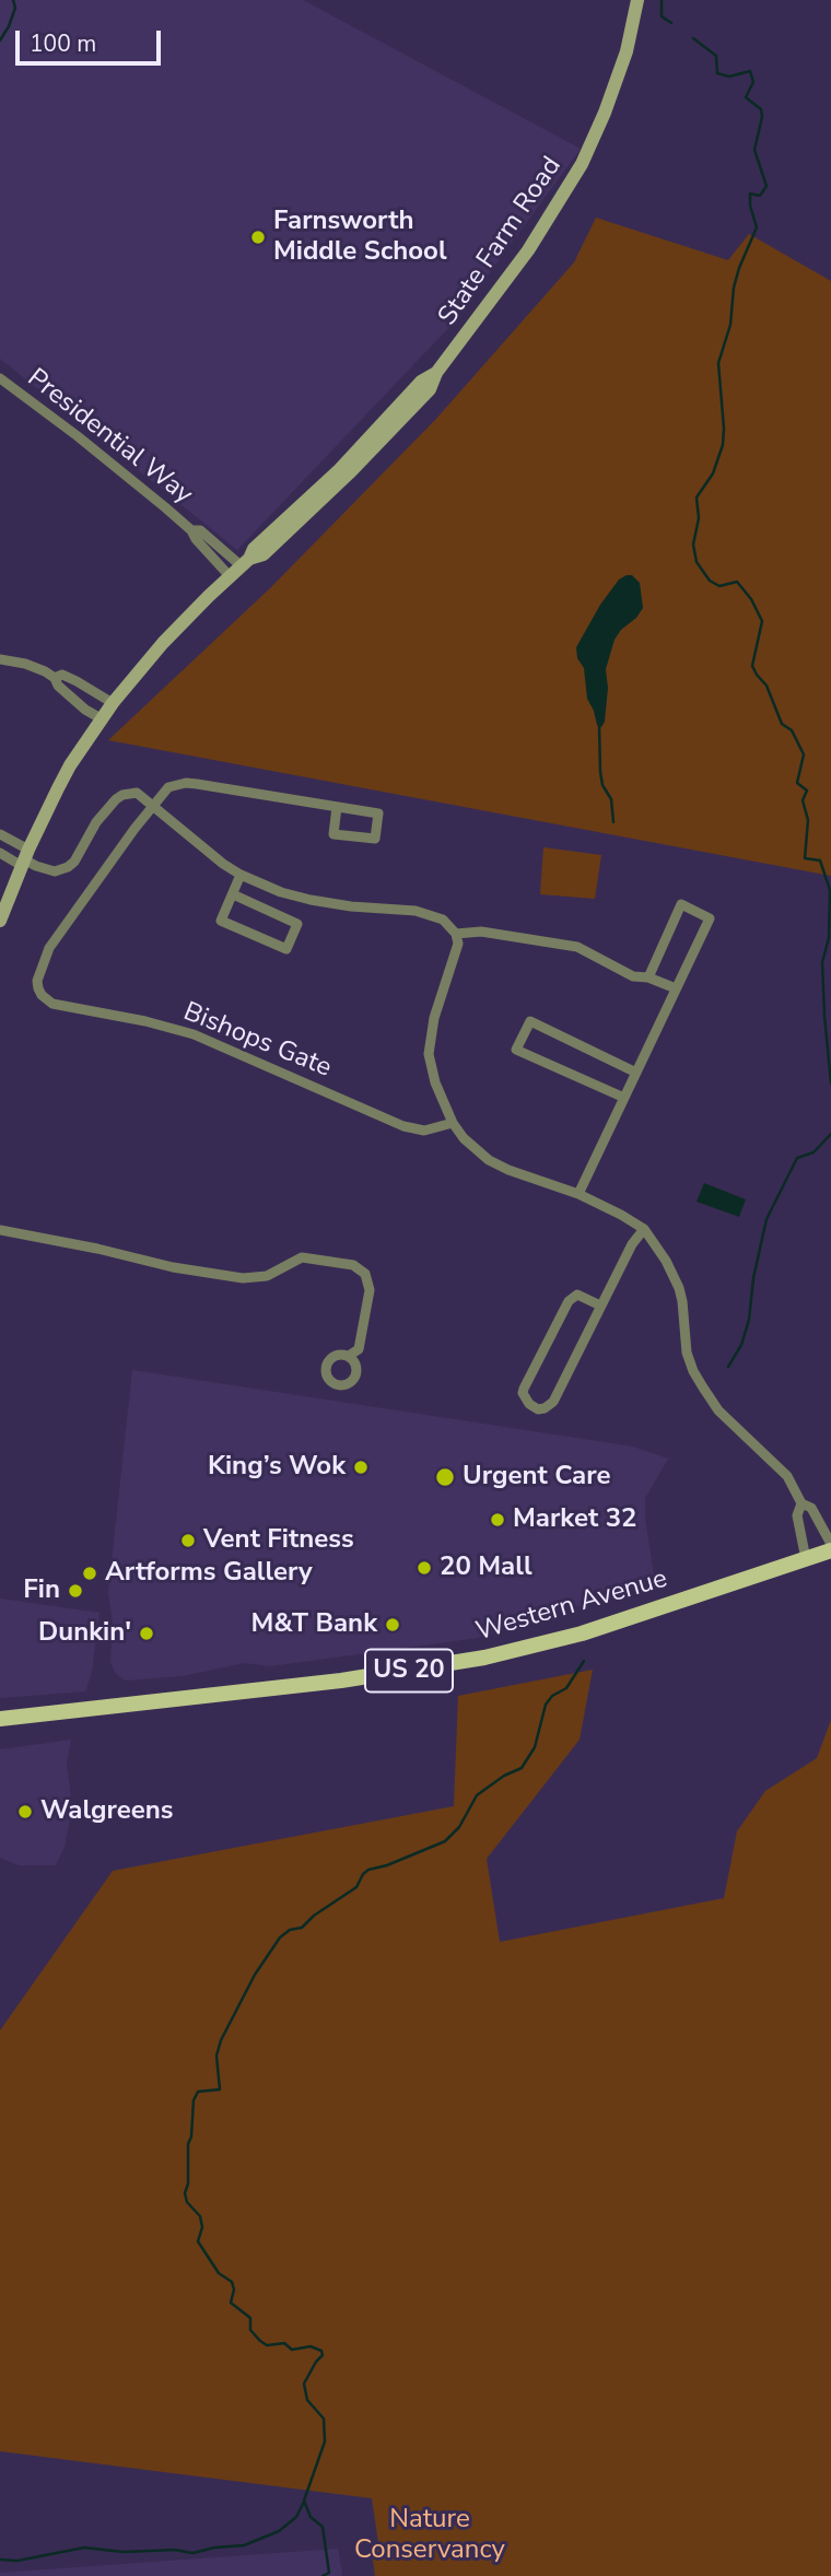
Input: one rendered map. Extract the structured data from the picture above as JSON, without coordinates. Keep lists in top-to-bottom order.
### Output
{
  "streets": {
    "main road": ["State Farm Road", "Western Avenue", "US 20"],
    "street": ["Presidential Way", "Bishops Gate"]
  },
  "crossings": [
    ["State Farm Road", "Presidential Way"]
  ],
  "parks": ["Nature Conservancy"],
  "places": [
    "Farnsworth Middle School",
    "King’s Wok",
    "Urgent Care",
    "Market 32",
    "Vent Fitness",
    "20 Mall",
    "Artforms Gallery",
    "Fin",
    "M&T Bank",
    "Dunkin'",
    "Walgreens"
  ],
  "scale_bar": "100 m"
}
